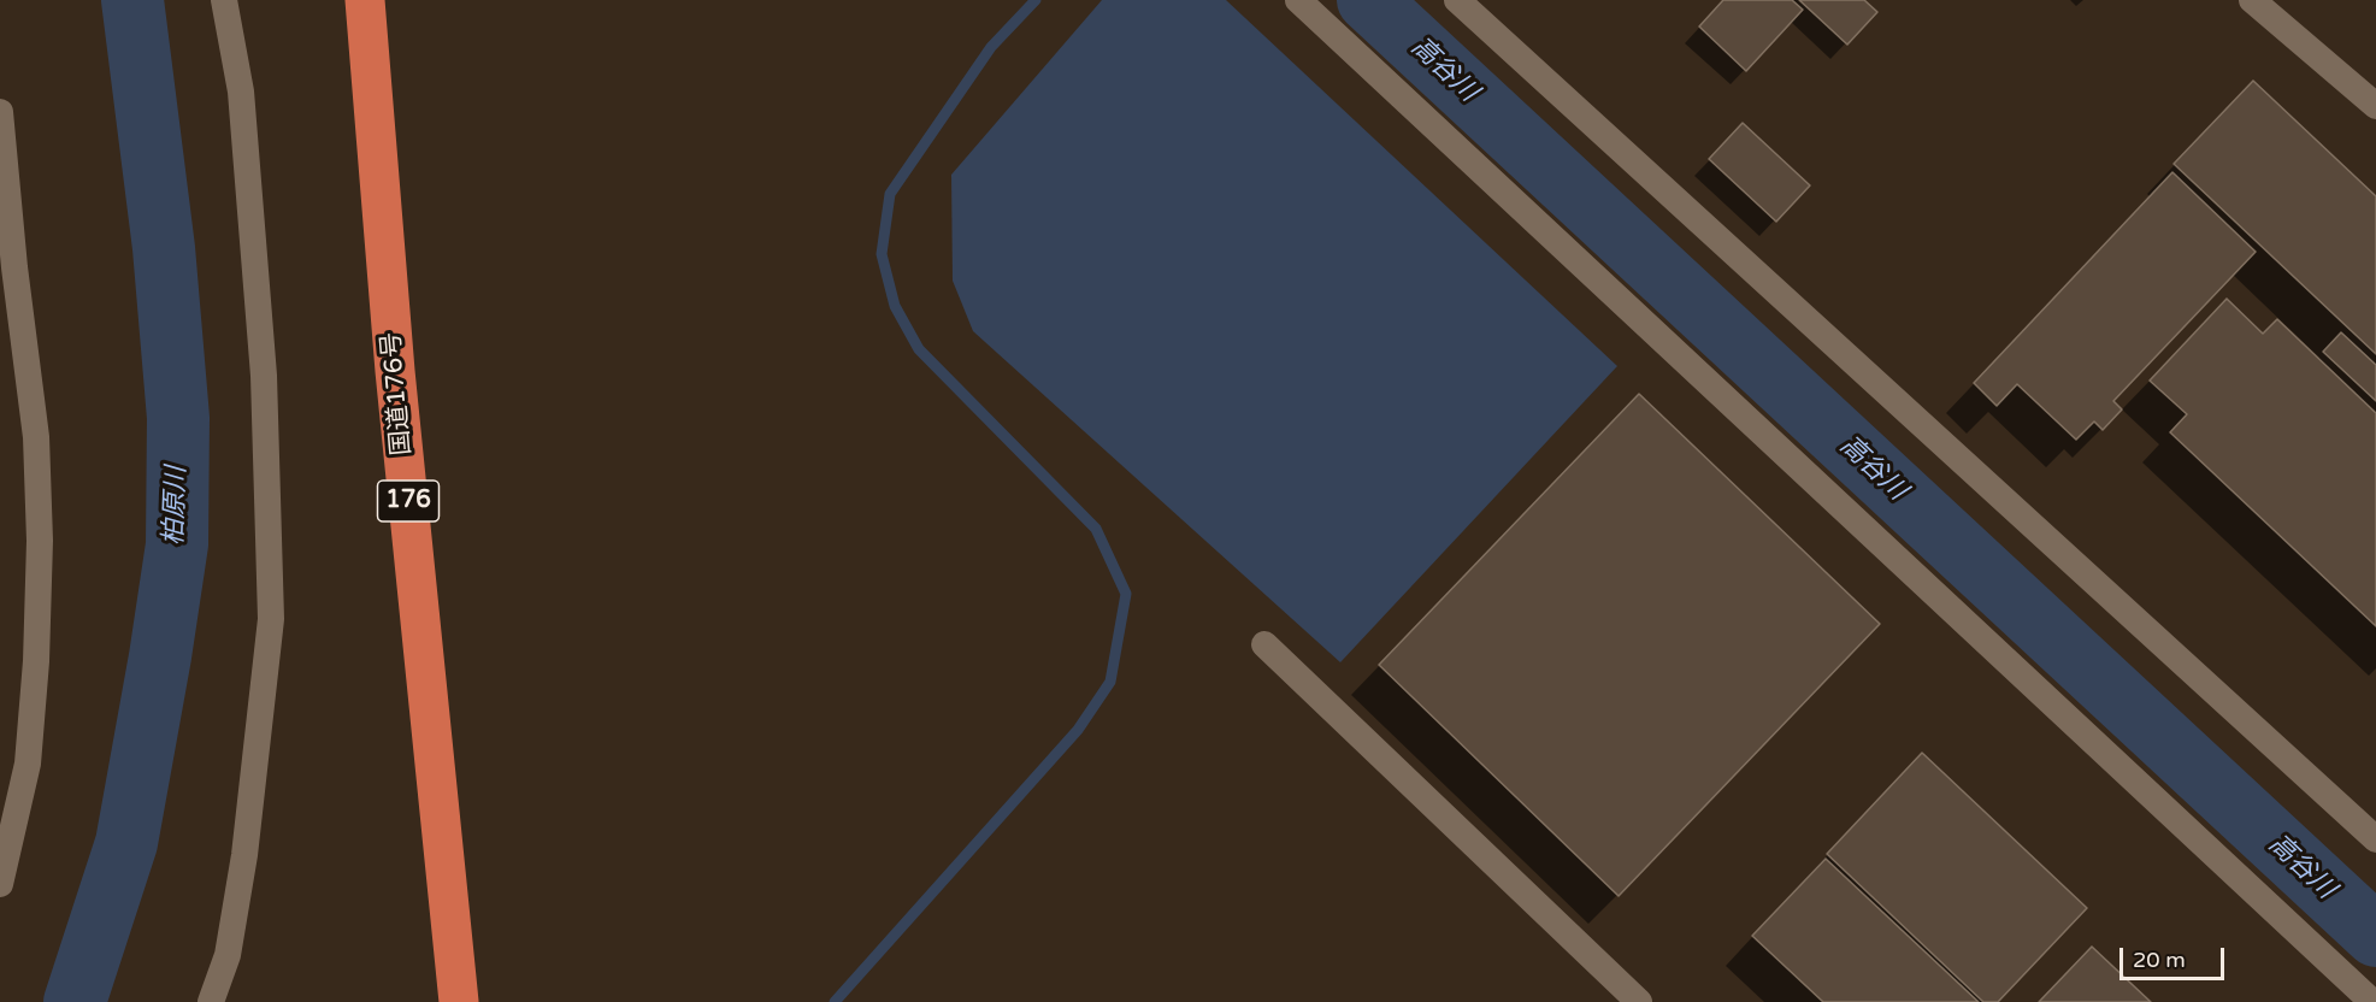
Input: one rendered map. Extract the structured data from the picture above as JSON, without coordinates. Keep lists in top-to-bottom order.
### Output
{
  "streets": {
    "highway": ["国道176号", "176"]
  },
  "water": ["高谷川", "柏原川"],
  "scale_bar": "20 m"
}
